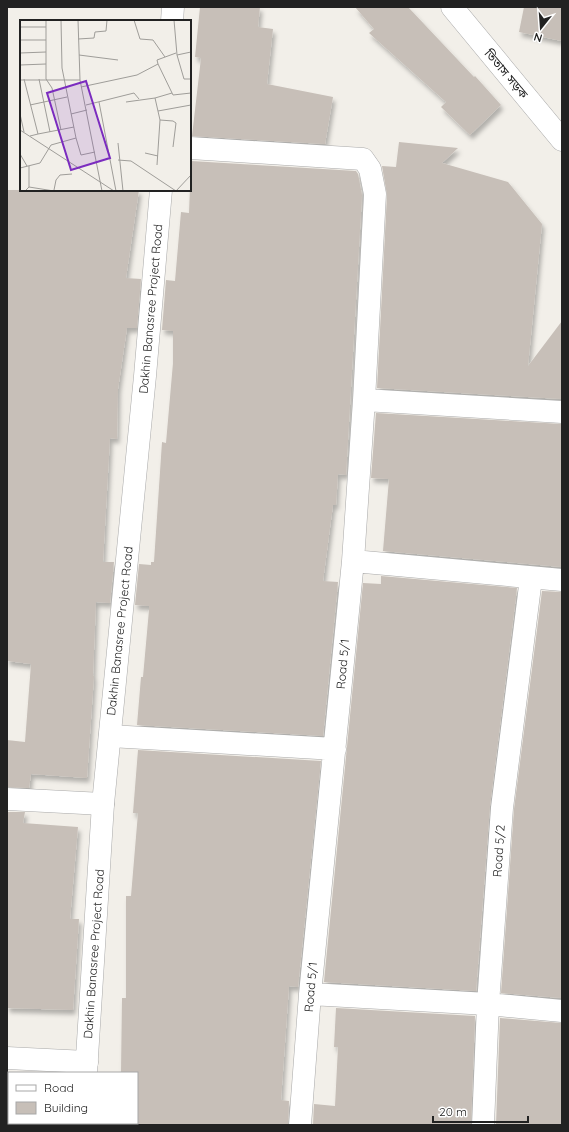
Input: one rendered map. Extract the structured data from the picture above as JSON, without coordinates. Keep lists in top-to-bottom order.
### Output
{
  "streets": {
    "street": [
      "তিতাস সড়ক",
      "Dakhin Banasree Project Road",
      "Road 5/1",
      "Road 5/2"
    ]
  },
  "legend": ["Road", "Building"],
  "scale_bar": "20 m",
  "north": "bottom"
}
